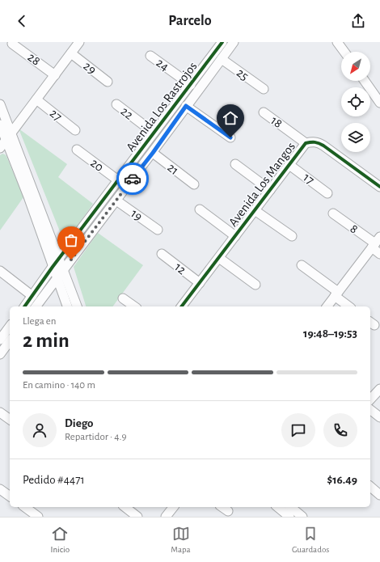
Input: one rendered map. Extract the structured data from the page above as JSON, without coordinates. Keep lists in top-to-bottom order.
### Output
{
  "streets": {
    "street": [
      "28",
      "24",
      "29",
      "25",
      "Avenida Los Rastrojos",
      "22",
      "27",
      "18",
      "20",
      "21",
      "17",
      "Avenida Los Mangos",
      "19",
      "8",
      "12"
    ]
  },
  "crossings": [
    ["24", "Avenida Los Rastrojos"],
    ["25", "Avenida Los Rastrojos"],
    ["Avenida Los Rastrojos", "22"],
    ["Avenida Los Rastrojos", "20"],
    ["Avenida Los Rastrojos", "21"],
    ["Avenida Los Rastrojos", "19"],
    ["18", "Avenida Los Mangos"],
    ["17", "Avenida Los Mangos"],
    ["Avenida Los Mangos", "12"]
  ],
  "north": "bottom left",
  "page": {
    "header": "Parcelo",
    "heading": ["2 min", "Llega en", "19:48–19:53"],
    "panel": [
      "Diego",
      "Repartidor · 4.9",
      "Pedido #4471",
      "$16.49"
    ],
    "bar": "En camino · 140 m",
    "tabs": ["Inicio", "Mapa", "Guardados"]
  }
}
